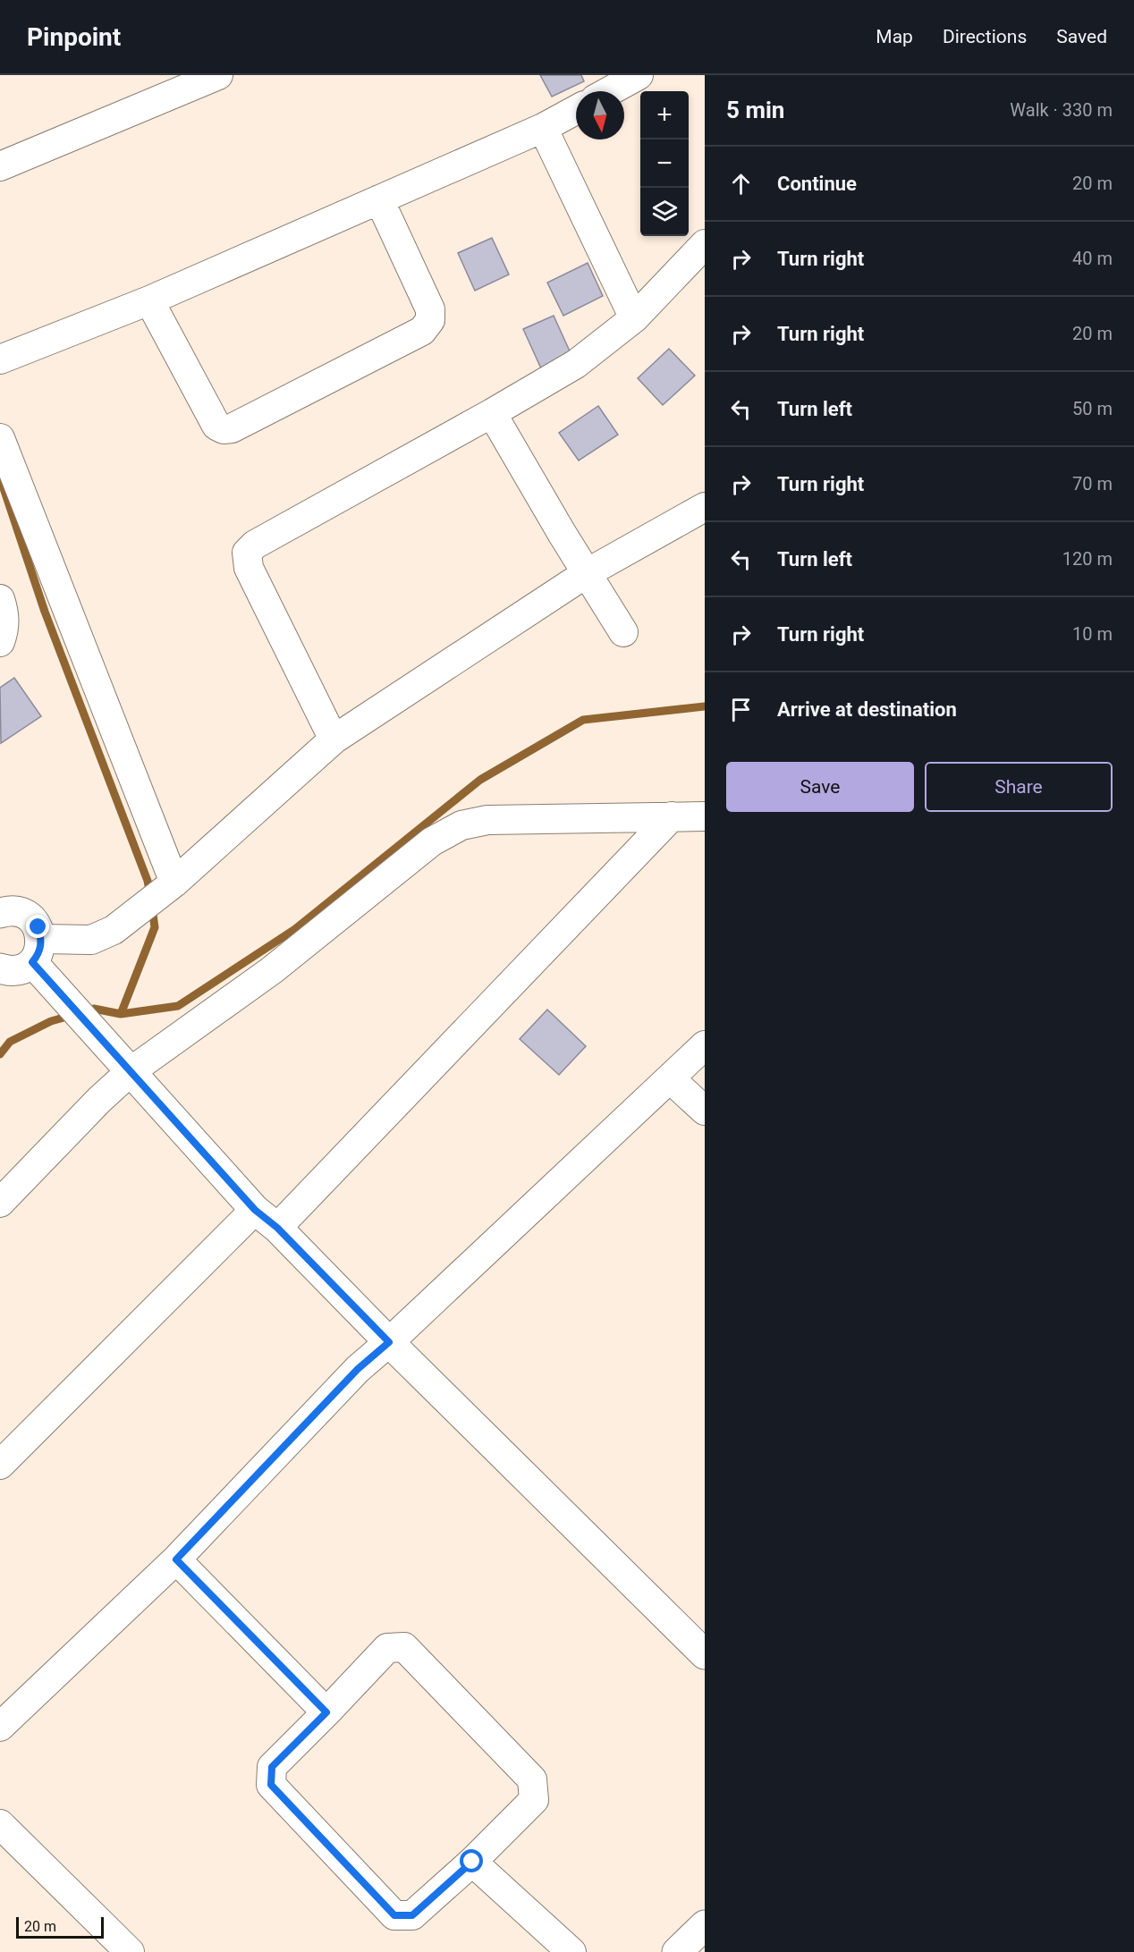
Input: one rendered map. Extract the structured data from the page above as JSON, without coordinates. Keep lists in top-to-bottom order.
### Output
{
  "scale_bar": "20 m",
  "north": "bottom",
  "page": {
    "header": "Pinpoint",
    "nav": ["Map", "Directions", "Saved"],
    "heading": ["5 min", "Walk · 330 m"],
    "map_buttons": ["+", "−"],
    "list": [
      ["Continue", "20 m"],
      ["Turn right", "40 m"],
      ["Turn right", "20 m"],
      ["Turn left", "50 m"],
      ["Turn right", "70 m"],
      ["Turn left", "120 m"],
      ["Turn right", "10 m"],
      "Arrive at destination"
    ],
    "buttons": ["Save", "Share"],
    "scale": "20 m"
  }
}
